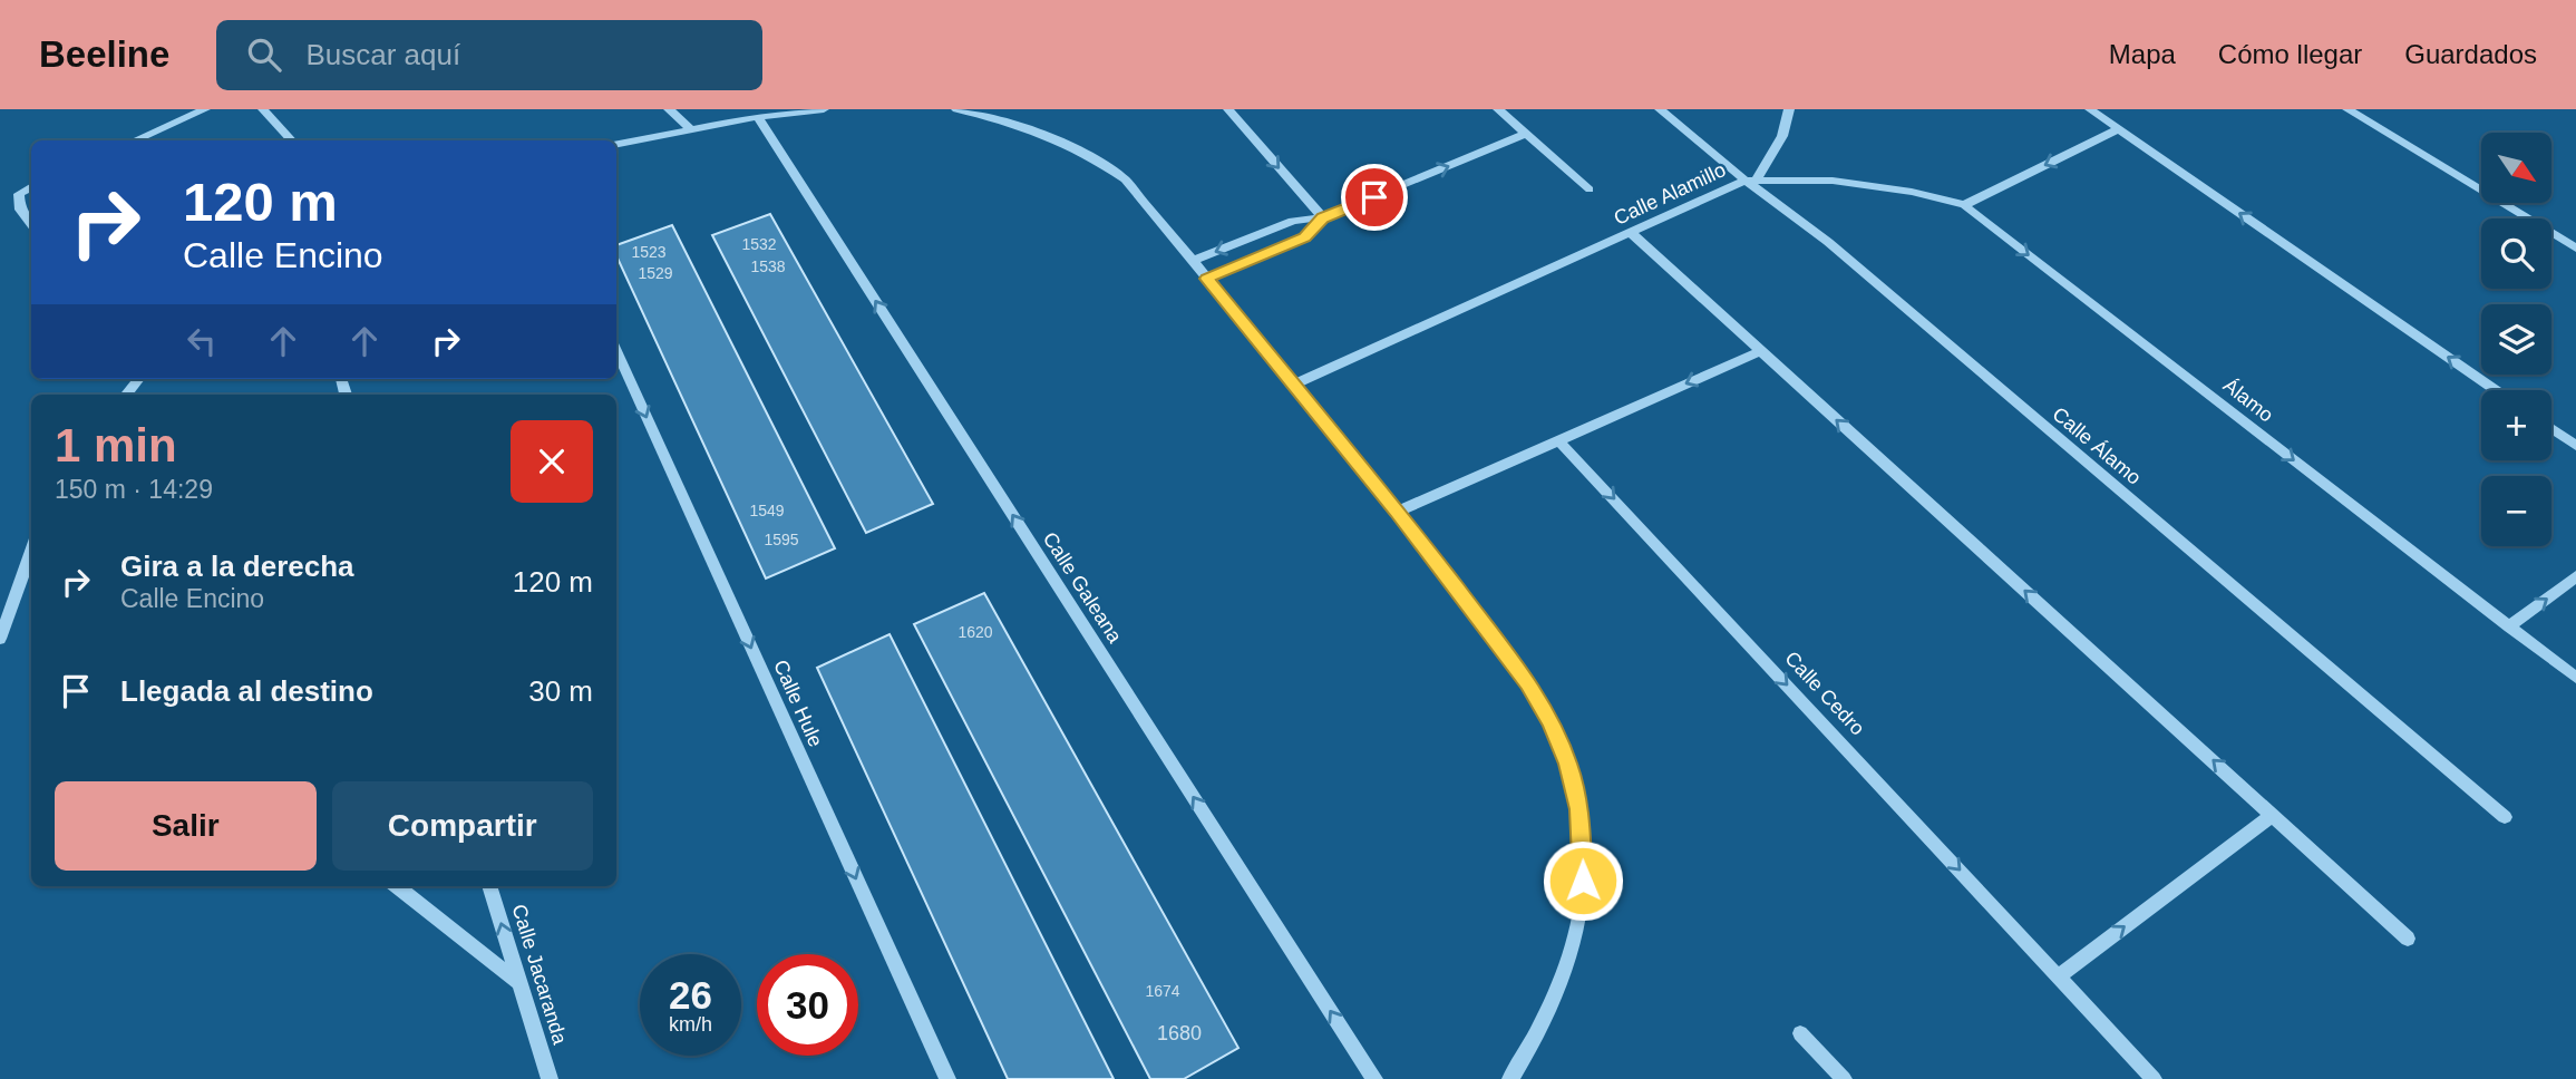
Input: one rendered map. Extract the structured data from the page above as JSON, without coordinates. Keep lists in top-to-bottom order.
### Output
{
  "streets": {
    "street": [
      "Calle Alamillo",
      "Álamo",
      "Calle Álamo",
      "Calle Galeana",
      "Calle Cedro",
      "Calle Hule",
      "Calle Jacaranda"
    ]
  },
  "crossings": [
    ["Calle Alamillo", "Álamo"],
    ["Calle Alamillo", "Calle Álamo"]
  ],
  "one_way": [
    "Álamo",
    "Calle Galeana",
    "Calle Cedro",
    "Calle Hule",
    "Calle Jacaranda"
  ],
  "house_numbers": [
    "1532",
    "1523",
    "1538",
    "1529",
    "1549",
    "1595",
    "1620",
    "1674",
    "1680"
  ],
  "north": "bottom right",
  "page": {
    "header": "Beeline",
    "search": "Buscar aquí",
    "nav": ["Mapa", "Cómo llegar", "Guardados"],
    "map_buttons": ["+", "−"],
    "turn": ["120 m", "Calle Encino"],
    "heading": ["1 min", "150 m · 14:29"],
    "list": [
      {
        "name": "Gira a la derecha",
        "note": "Calle Encino",
        "value": "120 m"
      },
      {
        "name": "Llegada al destino",
        "value": "30 m"
      }
    ],
    "buttons": ["Salir", "Compartir"],
    "speed": "26 km/h",
    "limit": "30"
  }
}
